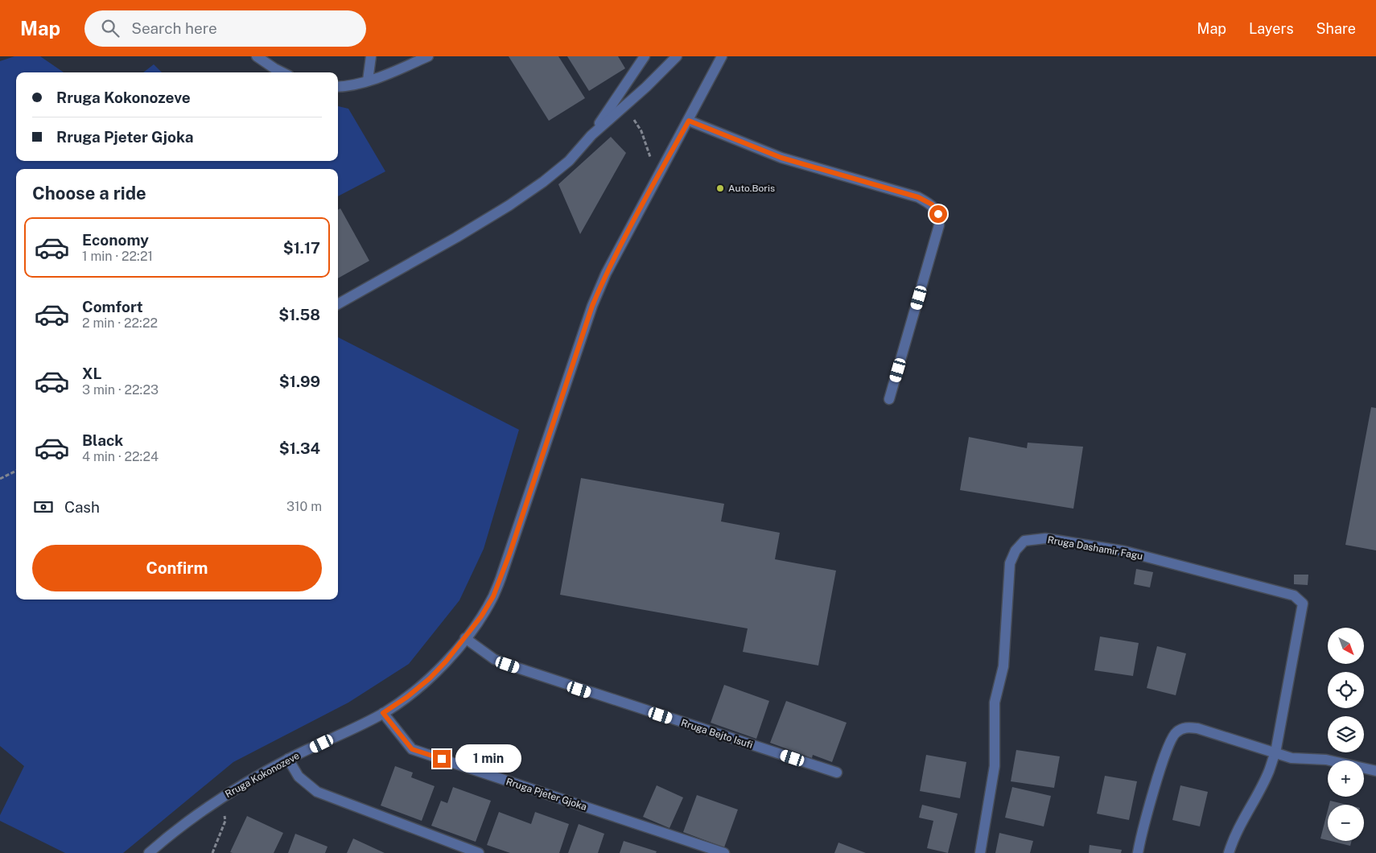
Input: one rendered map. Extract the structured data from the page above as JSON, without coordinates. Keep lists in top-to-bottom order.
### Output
{
  "streets": {
    "street": [
      "Rruga Dashamir Fagu",
      "Rruga Bejto Isufi",
      "Rruga Kokonozeve",
      "Rruga Pjeter Gjoka"
    ]
  },
  "crossings": [
    ["Rruga Bejto Isufi", "Rruga Kokonozeve"],
    ["Rruga Kokonozeve", "Rruga Pjeter Gjoka"]
  ],
  "places": ["Auto.Boris"],
  "north": "bottom right",
  "page": {
    "header": "Map",
    "search": "Search here",
    "nav": ["Map", "Layers", "Share"],
    "banner": ["Rruga Kokonozeve", "Rruga Pjeter Gjoka"],
    "heading": "Choose a ride",
    "list": [
      {
        "name": "Economy",
        "note": "1 min · 22:21",
        "value": "$1.17"
      },
      {
        "name": "Comfort",
        "note": "2 min · 22:22",
        "value": "$1.58"
      },
      {
        "name": "XL",
        "note": "3 min · 22:23",
        "value": "$1.99"
      },
      {
        "name": "Black",
        "note": "4 min · 22:24",
        "value": "$1.34"
      }
    ],
    "pay": ["Cash", "310 m"],
    "buttons": "Confirm",
    "map_buttons": ["+", "−"],
    "bubble": "1 min"
  }
}
